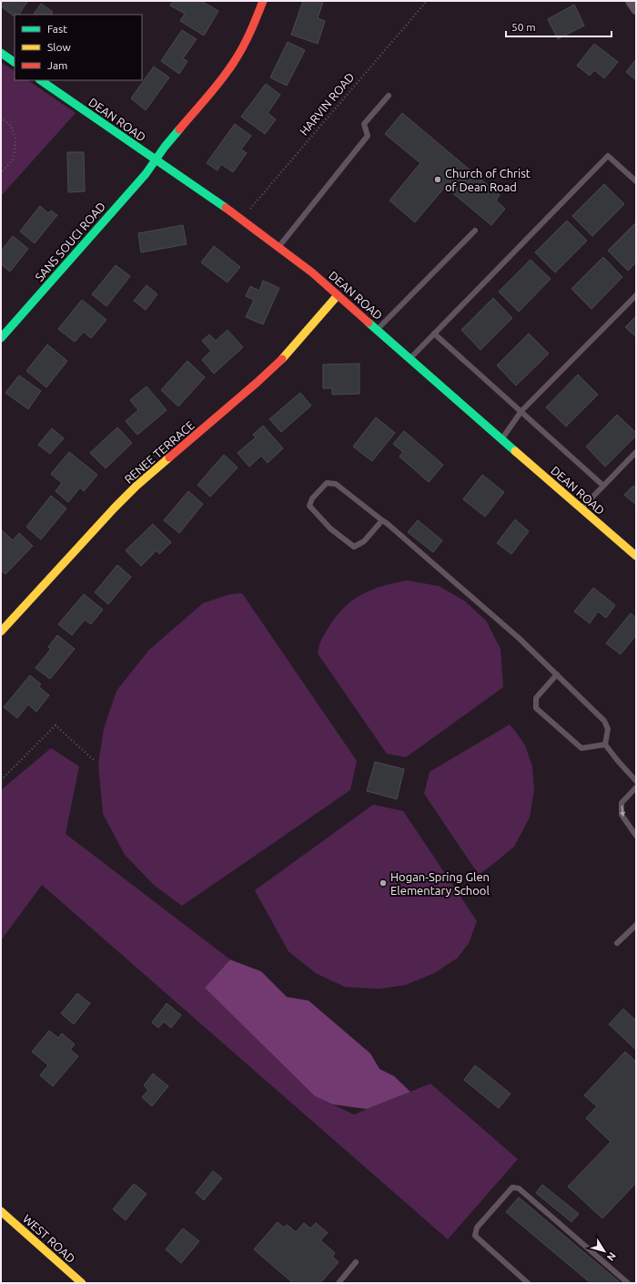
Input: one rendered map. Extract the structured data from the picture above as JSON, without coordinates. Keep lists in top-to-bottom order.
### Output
{
  "streets": {
    "street": [
      "DEAN ROAD",
      "SANS SOUCI ROAD",
      "RENEE TERRACE",
      "WEST ROAD"
    ],
    "path": ["HARVIN ROAD"]
  },
  "crossings": [
    ["HARVIN ROAD", "DEAN ROAD"],
    ["DEAN ROAD", "SANS SOUCI ROAD"],
    ["DEAN ROAD", "RENEE TERRACE"]
  ],
  "places": ["Church of Christ of Dean Road", "Hogan-Spring Glen Elementary School"],
  "legend": ["Fast", "Slow", "Jam"],
  "scale_bar": "50 m",
  "north": "bottom right"
}
